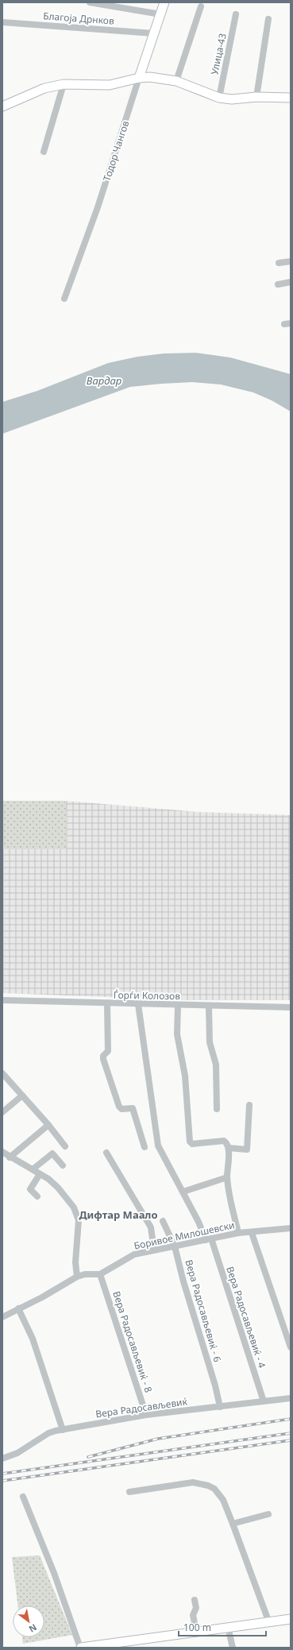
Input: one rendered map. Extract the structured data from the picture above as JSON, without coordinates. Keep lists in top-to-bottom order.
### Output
{
  "streets": {
    "street": [
      "Благоја Дрнков",
      "Улица-43",
      "Тодор Чангов",
      "Ѓорѓи Колозов",
      "Боривое Милошевски",
      "Вера Радосављевиќ - 6",
      "Вера Радосављевиќ - 4",
      "Вера Радосављевиќ - 8",
      "Вера Радосављевиќ"
    ]
  },
  "crossings": [
    ["Благоја Дрнков", "Тодор Чангов"],
    ["Ѓорѓи Колозов", "Вера Радосављевиќ - 4"],
    ["Боривое Милошевски", "Вера Радосављевиќ - 6"],
    ["Боривое Милошевски", "Вера Радосављевиќ - 4"],
    ["Боривое Милошевски", "Вера Радосављевиќ - 8"],
    ["Вера Радосављевиќ - 6", "Вера Радосављевиќ"],
    ["Вера Радосављевиќ - 4", "Вера Радосављевиќ"],
    ["Вера Радосављевиќ - 8", "Вера Радосављевиќ"]
  ],
  "districts": ["Дифтар Маало"],
  "water": ["Вардар"],
  "scale_bar": "100 m",
  "north": "bottom right"
}
